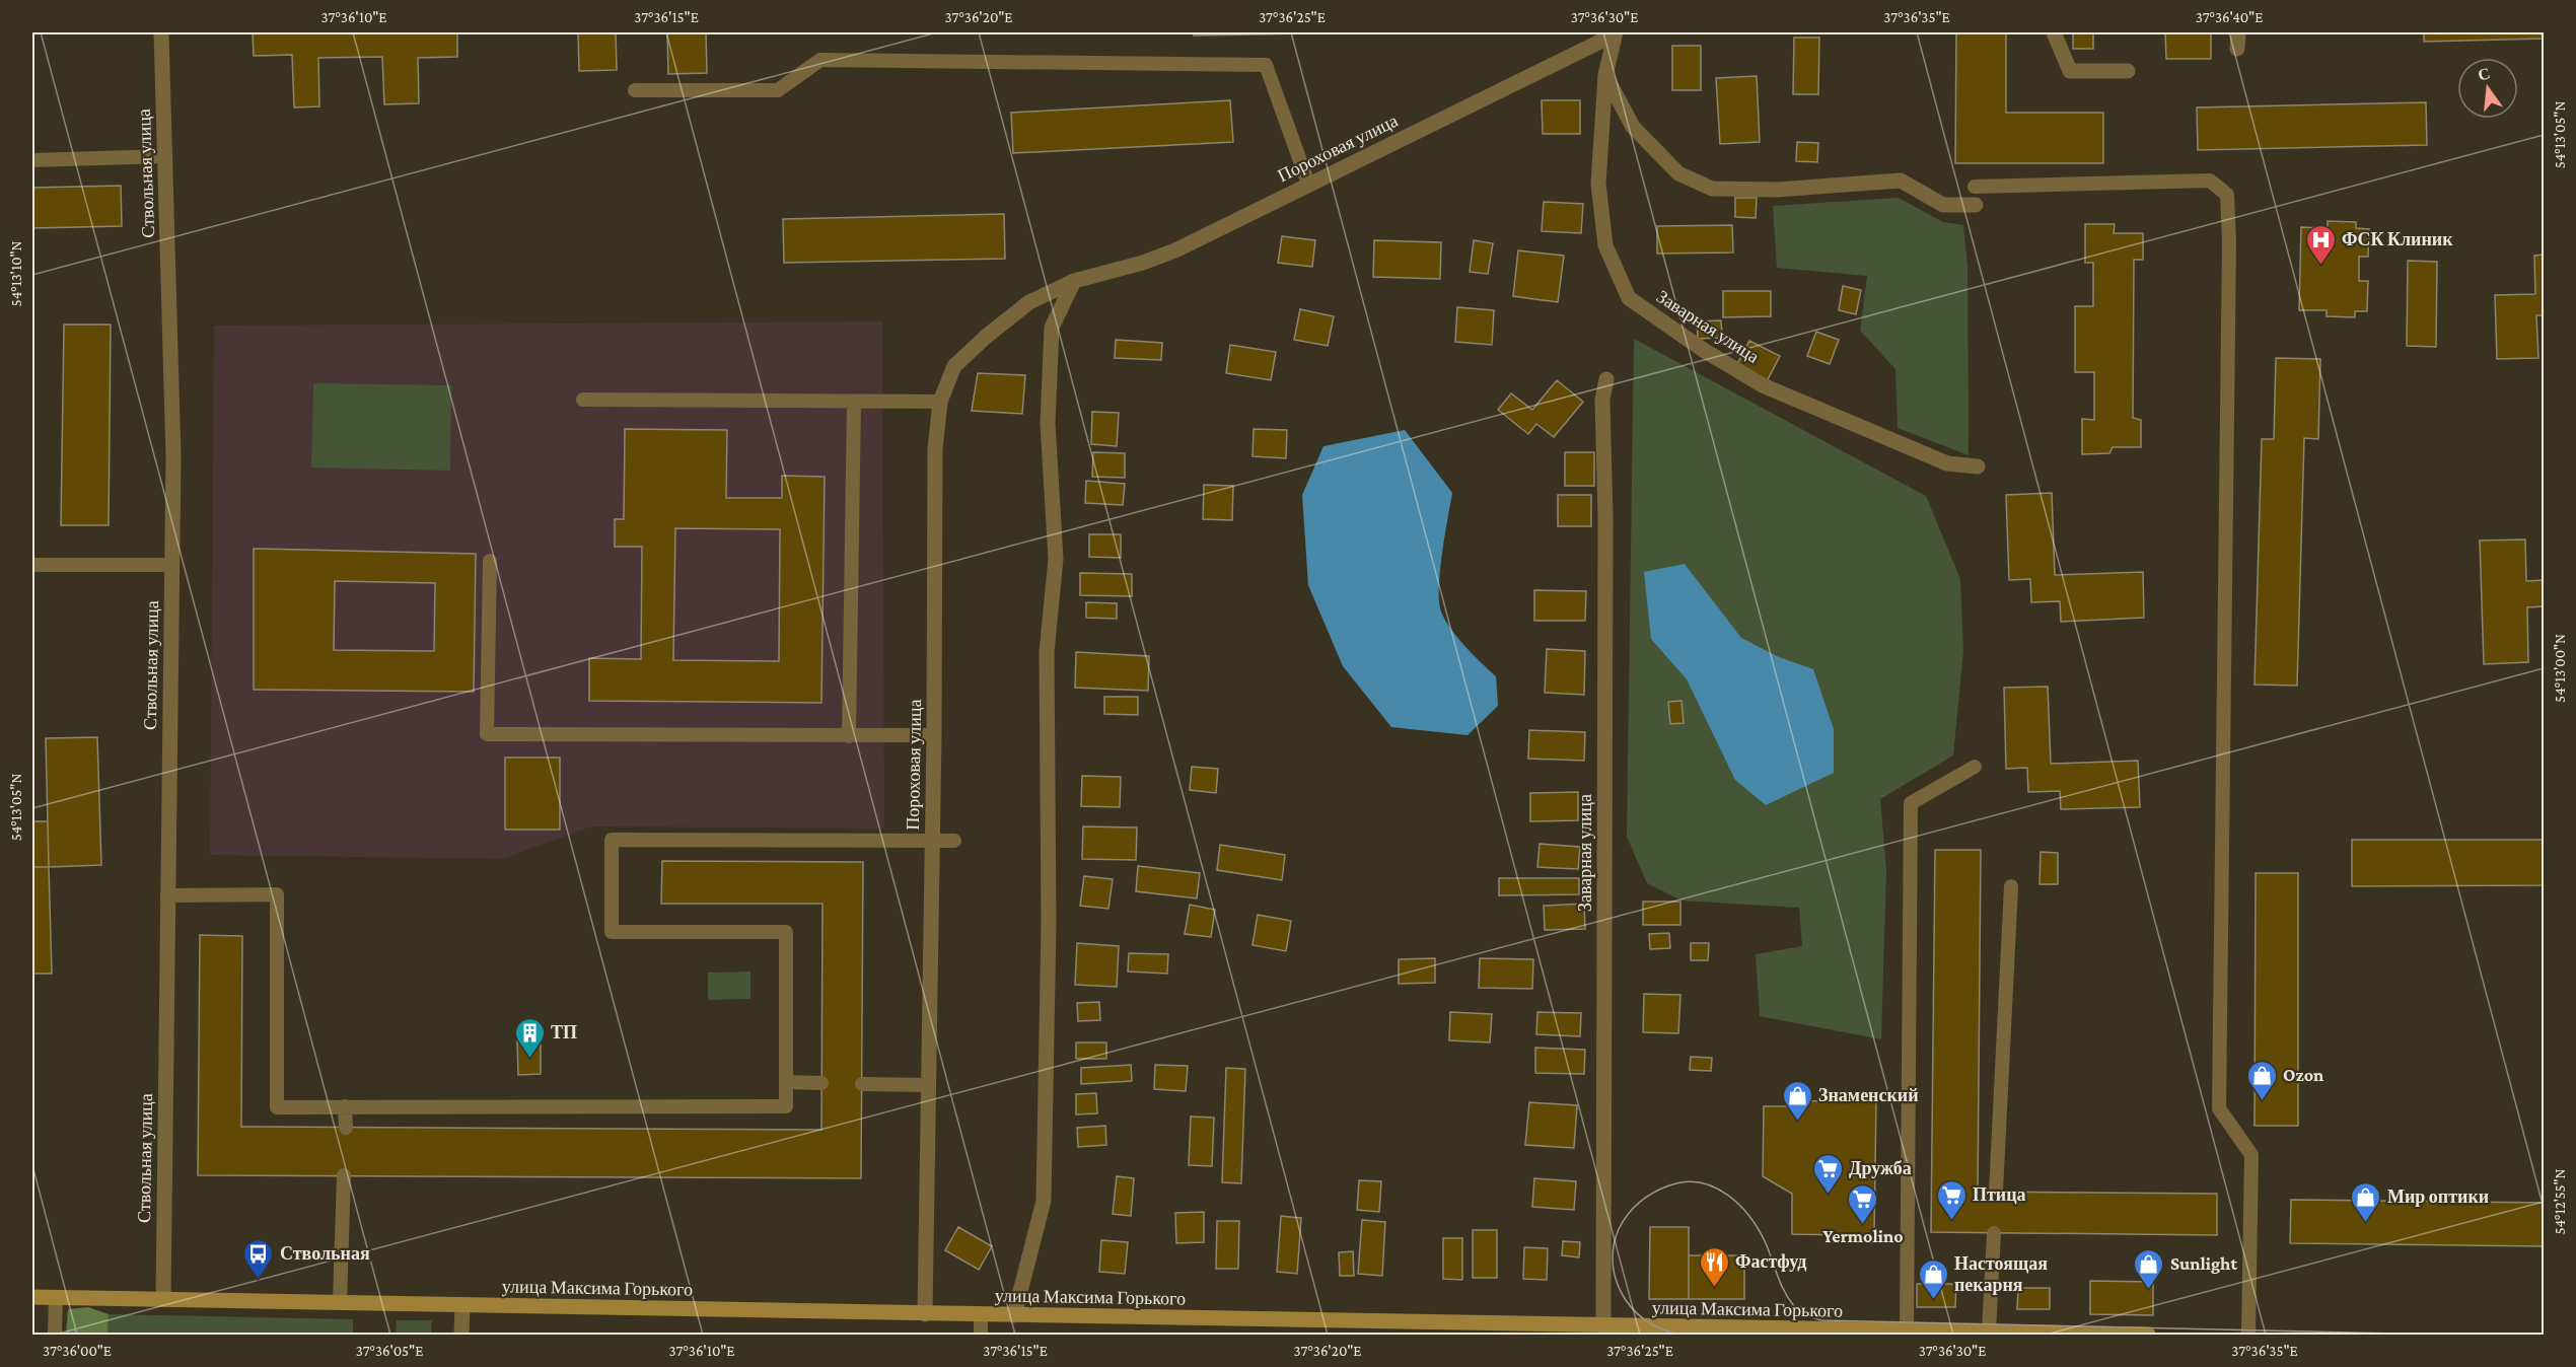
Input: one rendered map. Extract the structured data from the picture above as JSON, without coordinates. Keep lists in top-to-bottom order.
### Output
{
  "streets": {
    "main road": ["улица Максима Горького"],
    "street": ["Пороховая улица", "Ствольная улица", "Заварная улица"]
  },
  "crossings": [
    ["Пороховая улица", "Заварная улица"],
    ["Пороховая улица", "улица Максима Горького"],
    ["Ствольная улица", "улица Максима Горького"],
    ["Заварная улица", "улица Максима Горького"]
  ],
  "places": {
    "hospital": ["ФСК Клиник"],
    "building": ["ТП"],
    "shop": [
      "Ozon",
      "Знаменский",
      "Мир оптики",
      "Sunlight",
      "Настоящая пекарня"
    ],
    "supermarket": ["Дружба", "Птица", "Yermolino"],
    "bus stop": ["Ствольная"],
    "restaurant": ["Фастфуд"]
  },
  "north": "top",
  "coordinates": [
    "37°36'10\"E",
    "37°36'15\"E",
    "37°36'20\"E",
    "37°36'25\"E",
    "37°36'30\"E",
    "37°36'35\"E",
    "37°36'40\"E",
    "54°13'05\"N",
    "54°13'10\"N",
    "54°13'00\"N",
    "54°12'55\"N",
    "37°36'00\"E",
    "37°36'05\"E"
  ]
}
